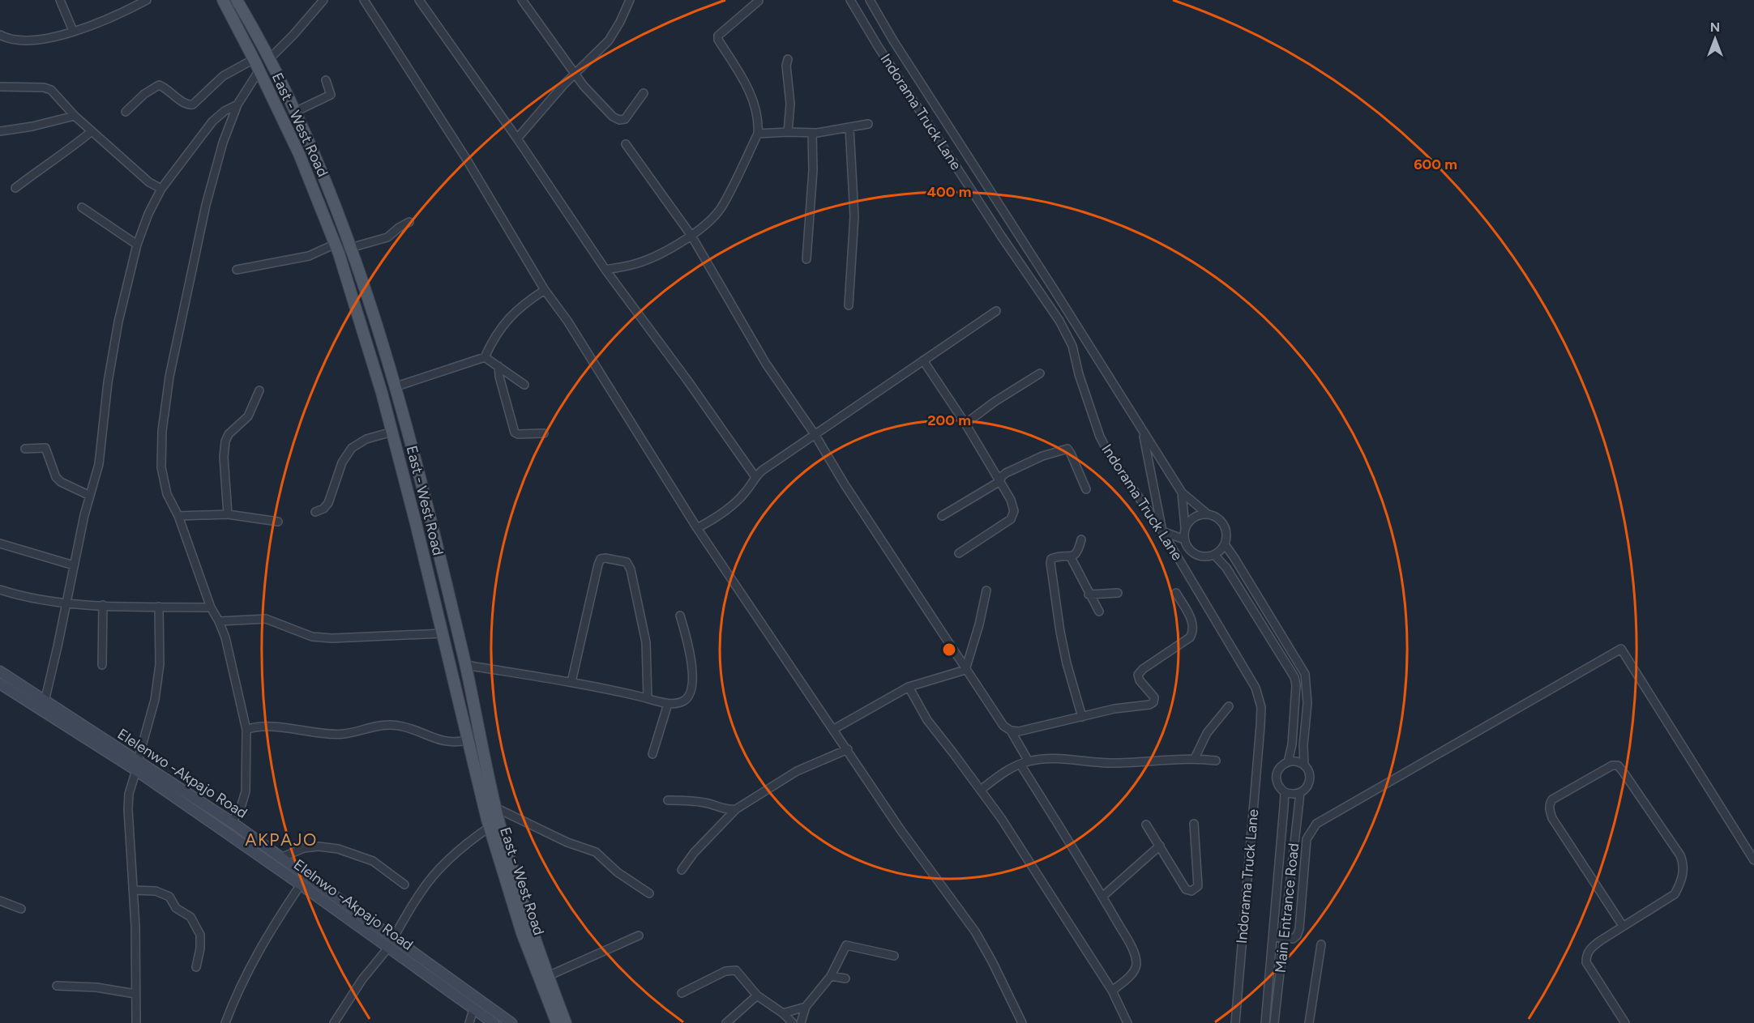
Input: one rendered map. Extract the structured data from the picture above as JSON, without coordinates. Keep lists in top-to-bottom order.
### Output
{
  "streets": {
    "main road": ["East - West Road", "Elelenwo -Akpajo Road", "Elelnwo -Akpajo Road"],
    "street": ["Indorama Truck Lane", "Main Entrance Road"]
  },
  "crossings": [
    ["Elelenwo -Akpajo Road", "Elelnwo -Akpajo Road"]
  ],
  "districts": ["AKPAJO"],
  "north": "top",
  "rings": ["600 m", "400 m", "200 m"]
}
